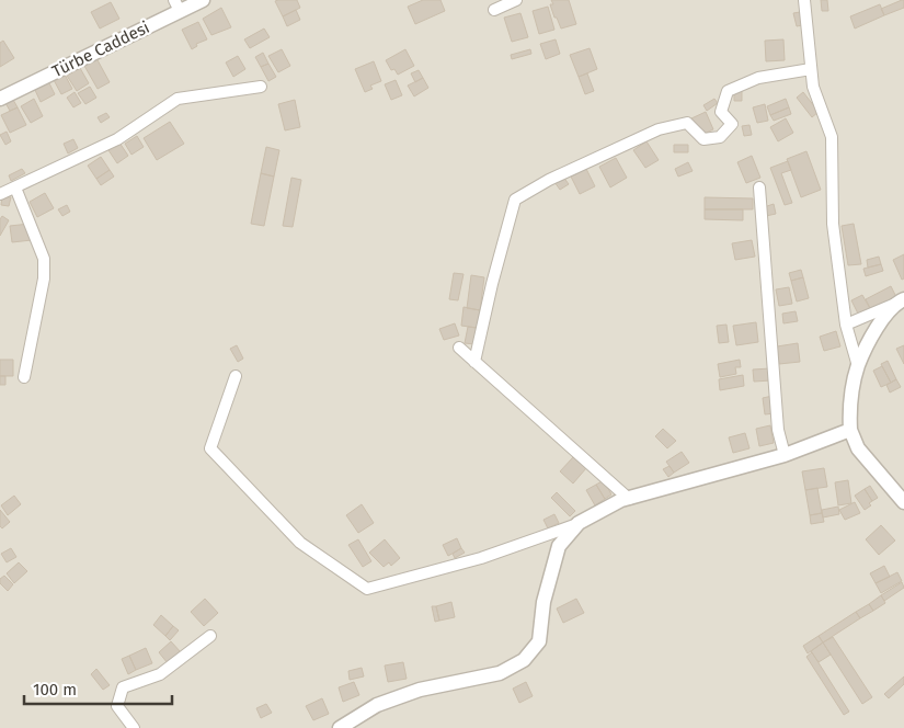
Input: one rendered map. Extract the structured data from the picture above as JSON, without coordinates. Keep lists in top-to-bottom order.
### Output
{
  "streets": {
    "street": ["Türbe Caddesi"]
  },
  "scale_bar": "100 m"
}
